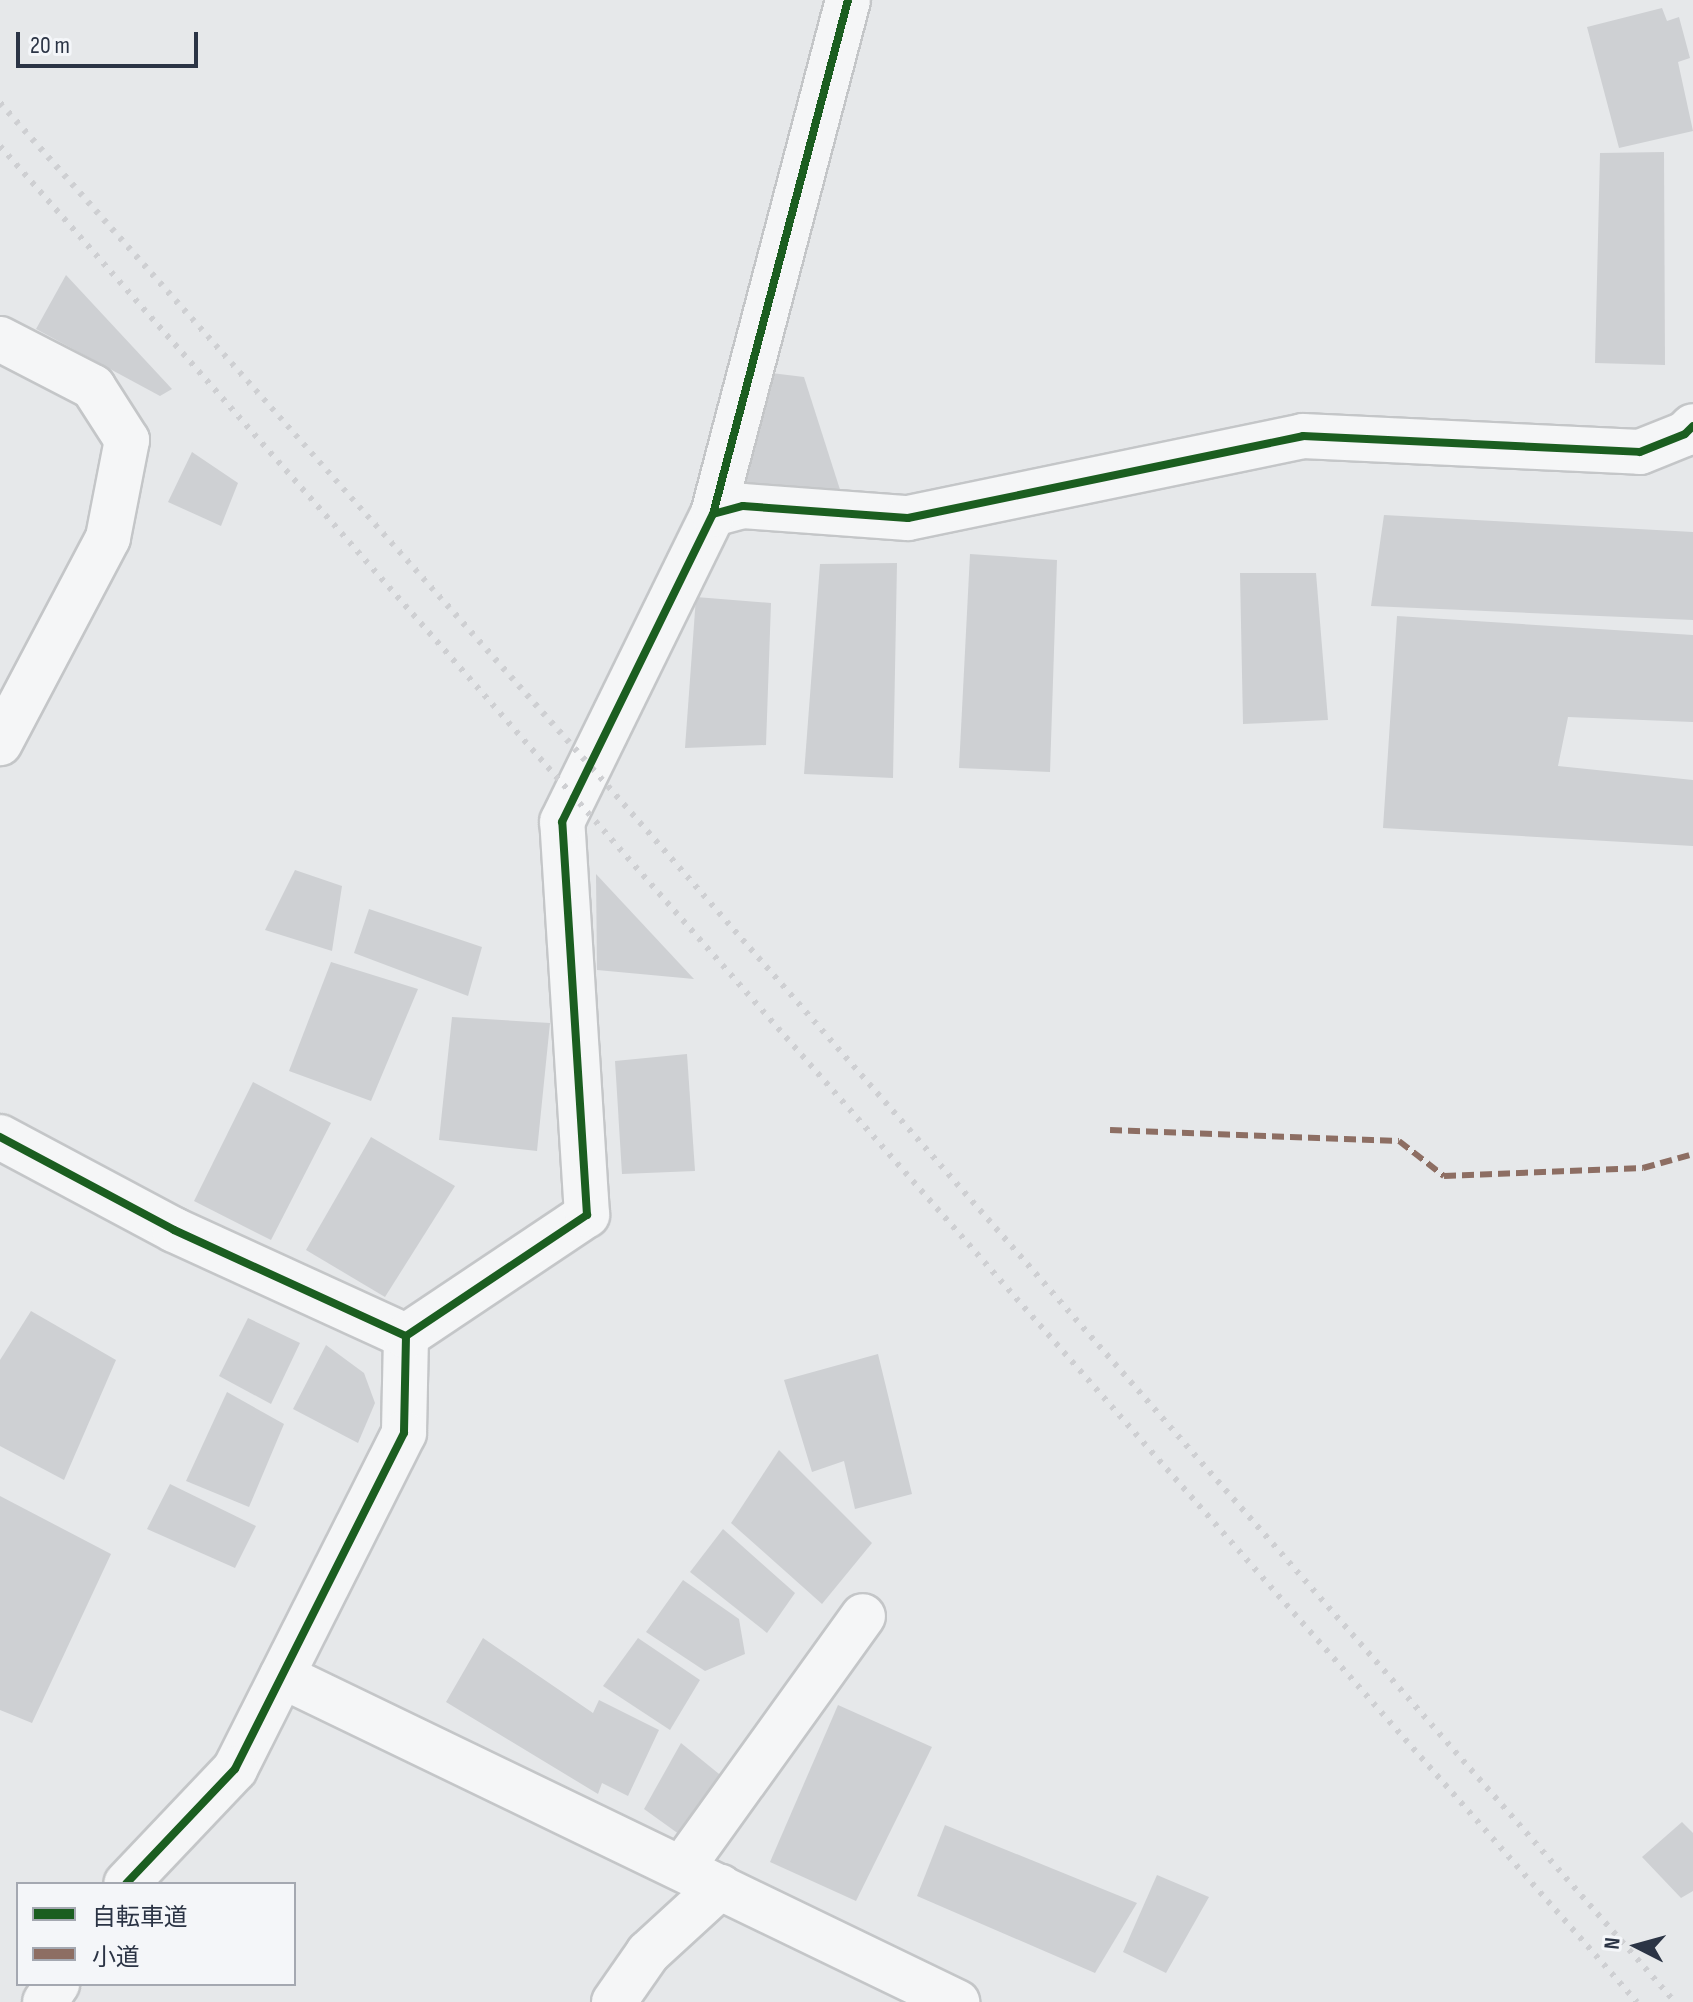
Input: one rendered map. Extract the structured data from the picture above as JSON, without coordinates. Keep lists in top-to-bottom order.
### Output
{
  "legend": ["自転車道", "小道"],
  "scale_bar": "20 m",
  "north": "left"
}
